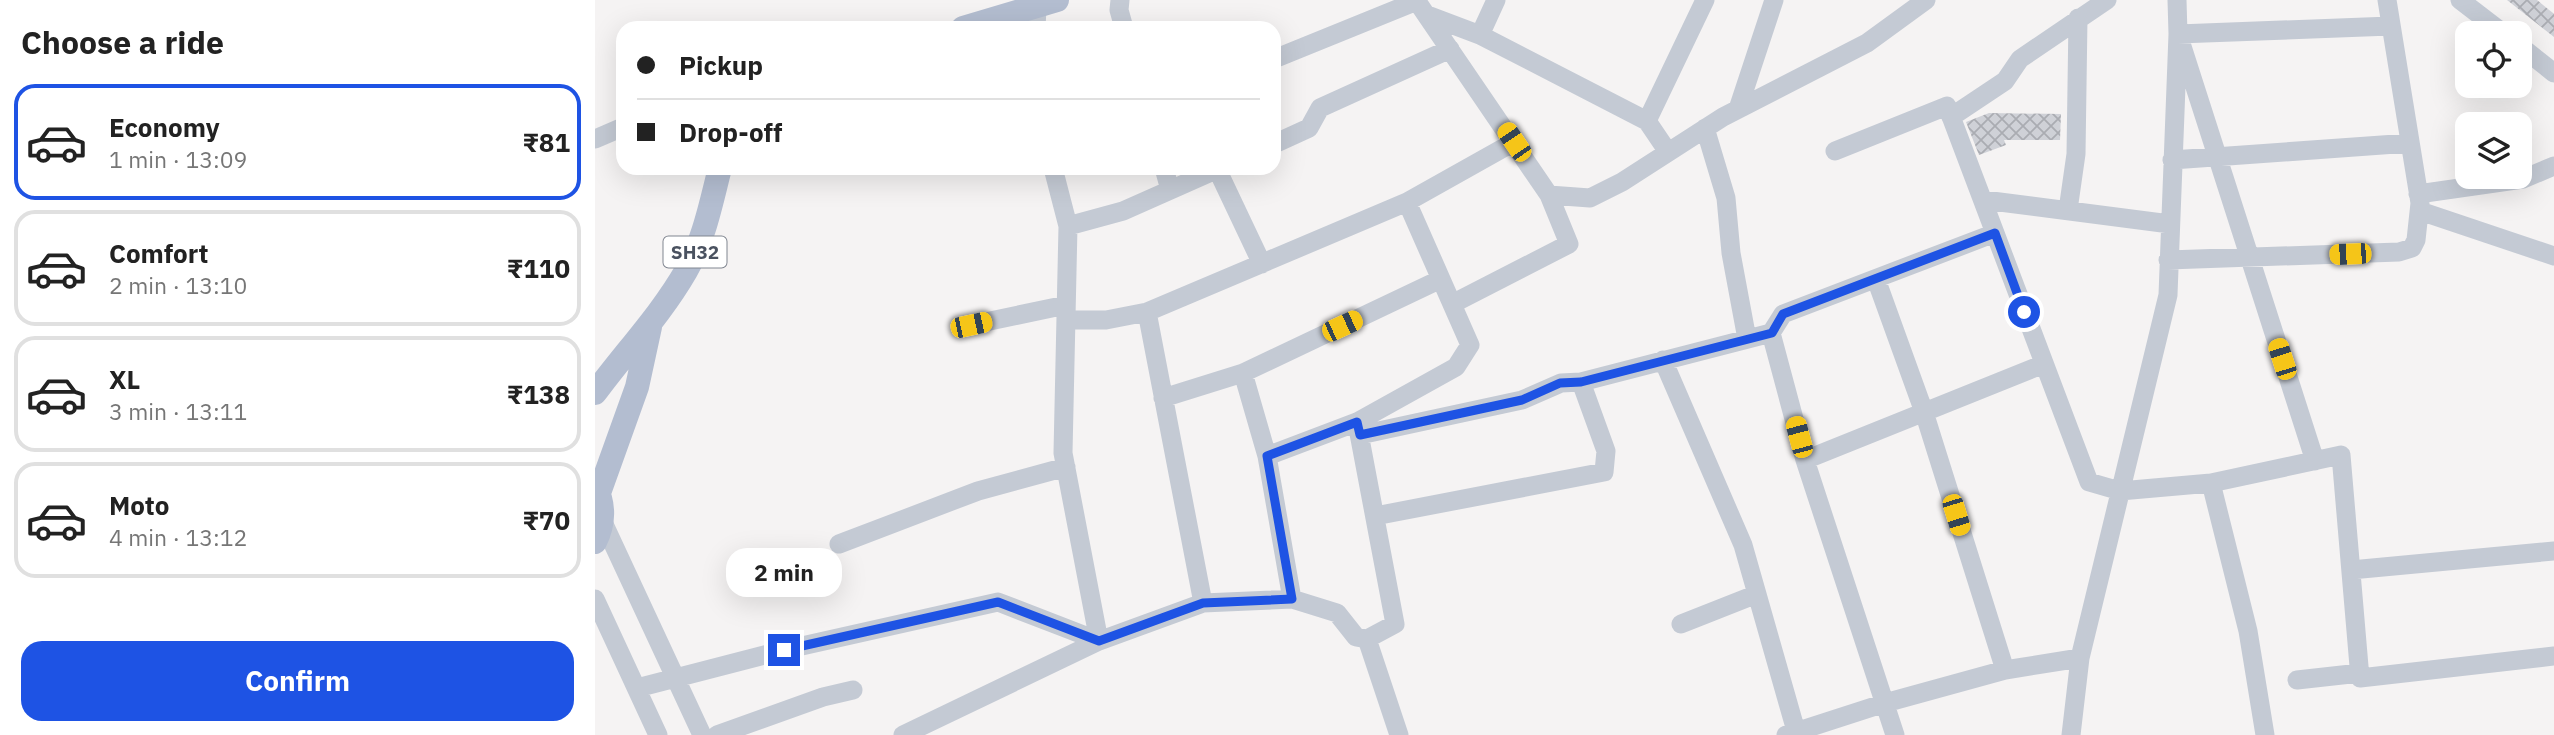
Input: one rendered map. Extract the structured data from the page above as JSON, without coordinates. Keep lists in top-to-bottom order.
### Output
{
  "streets": {
    "main road": ["SH32"]
  },
  "page": {
    "heading": "Choose a ride",
    "banner": ["Pickup", "Drop-off"],
    "list": [
      {
        "name": "Economy",
        "note": "1 min · 13:09",
        "value": "₹81"
      },
      {
        "name": "Comfort",
        "note": "2 min · 13:10",
        "value": "₹110"
      },
      {
        "name": "XL",
        "note": "3 min · 13:11",
        "value": "₹138"
      },
      {
        "name": "Moto",
        "note": "4 min · 13:12",
        "value": "₹70"
      }
    ],
    "bubble": "2 min",
    "buttons": "Confirm"
  }
}
